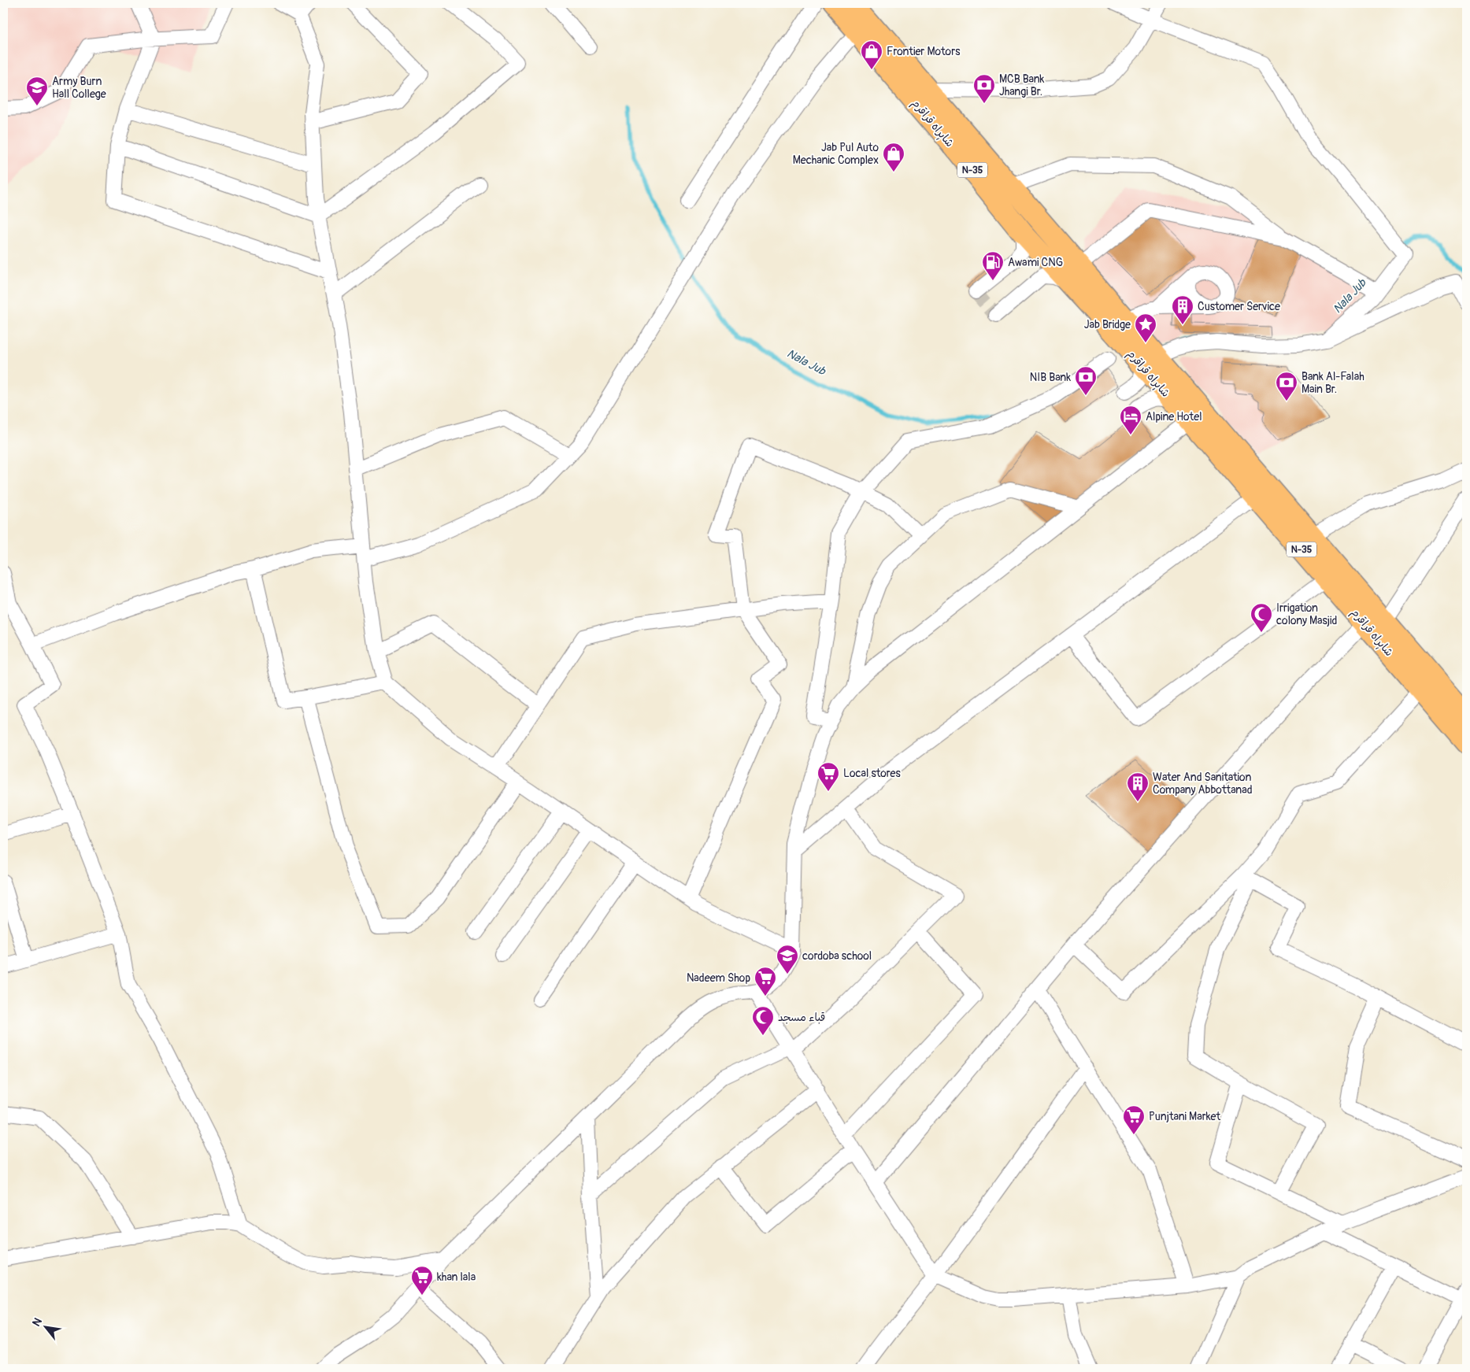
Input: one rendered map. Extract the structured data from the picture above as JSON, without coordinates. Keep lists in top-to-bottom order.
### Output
{
  "streets": {
    "highway": ["شاہراہ قراقرم", "N-35"]
  },
  "water": ["Nala Jub"],
  "places": {
    "shop": ["Frontier Motors", "Jab Pul Auto Mechanic Complex"],
    "bank": ["MCB Bank Jhangi Br.", "NIB Bank", "Bank Al-Falah Main Br."],
    "school or university": ["Army Burn Hall College", "cordoba school"],
    "fuel station": ["Awami CNG"],
    "building": ["Customer Service", "Water And Sanitation Company Abbottanad"],
    "place": ["Jab Bridge"],
    "hotel": ["Alpine Hotel"],
    "mosque": ["Irrigation colony Masjid", "قباء مسجد"],
    "supermarket": [
      "Local stores",
      "Nadeem Shop",
      "Punjtani Market",
      "khan lala"
    ]
  },
  "north": "top left"
}
